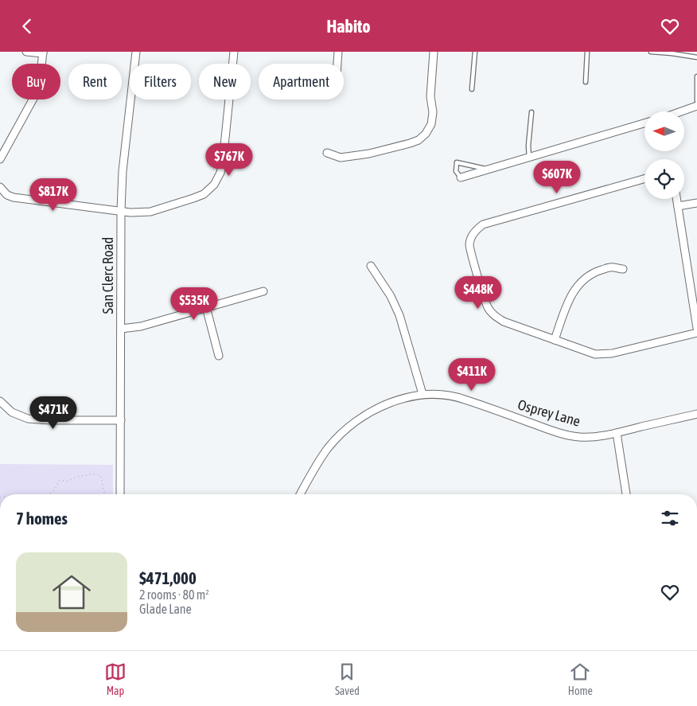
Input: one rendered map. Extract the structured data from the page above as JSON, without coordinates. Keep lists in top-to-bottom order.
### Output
{
  "streets": {
    "street": ["San Clerc Road", "Osprey Lane"]
  },
  "north": "left",
  "page": {
    "header": "Habito",
    "chip": [
      "Buy",
      "Rent",
      "Filters",
      "New",
      "Apartment"
    ],
    "price": [
      "$767K",
      "$607K",
      "$817K",
      "$448K",
      "$535K",
      "$411K",
      "$471K"
    ],
    "heading": "7 homes",
    "list": [
      {
        "name": "$471,000",
        "note": "2 rooms · 80 m² · Glade Lane"
      }
    ],
    "tabs": ["Map", "Saved", "Home"]
  }
}
